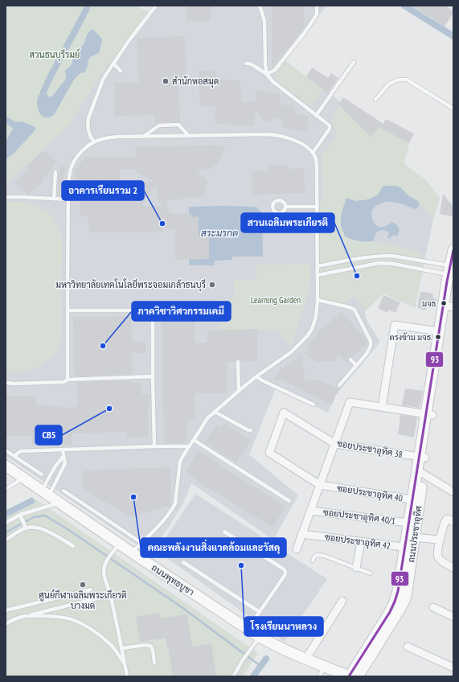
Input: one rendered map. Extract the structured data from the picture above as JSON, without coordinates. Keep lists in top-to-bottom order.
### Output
{
  "streets": {
    "main road": ["ถนนประชาอุทิศ", "ถนนพุทธบูชา"],
    "street": [
      "ซอยประชาอุทิศ 38",
      "ซอยประชาอุทิศ 40",
      "ซอยประชาอุทิศ 40/1",
      "ซอยประชาอุทิศ 42"
    ]
  },
  "crossings": [
    ["ซอยประชาอุทิศ 38", "ซอยประชาอุทิศ 40"],
    ["ซอยประชาอุทิศ 38", "ถนนประชาอุทิศ"],
    ["ซอยประชาอุทิศ 40", "ถนนประชาอุทิศ"],
    ["ซอยประชาอุทิศ 40/1", "ถนนประชาอุทิศ"],
    ["ถนนประชาอุทิศ", "ซอยประชาอุทิศ 42"],
    ["ถนนประชาอุทิศ", "ถนนพุทธบูชา"]
  ],
  "water": ["สระมรกต"],
  "parks": ["สวนธนบุรีรมย์", "Learning Garden"],
  "places": [
    "สำนักหอสมุด",
    "อาคารเรียนรวม 2",
    "สวนเฉลิมพระเกียรติ",
    "มหาวิทยาลัยเทคโนโลยีพระจอมเกล้าธนบุรี",
    "มจธ.",
    "ตรงข้าม มจธ.",
    "ภาควิชาวิศวกรรมเคมี",
    "CB5",
    "คณะพลังงานสิ่งแวดล้อมและวัสดุ",
    "โรงเรียนนาหลวง",
    "ศูนย์กีฬาเฉลิมพระเกียรติ บางมด"
  ],
  "lines": ["transit line 93"]
}
